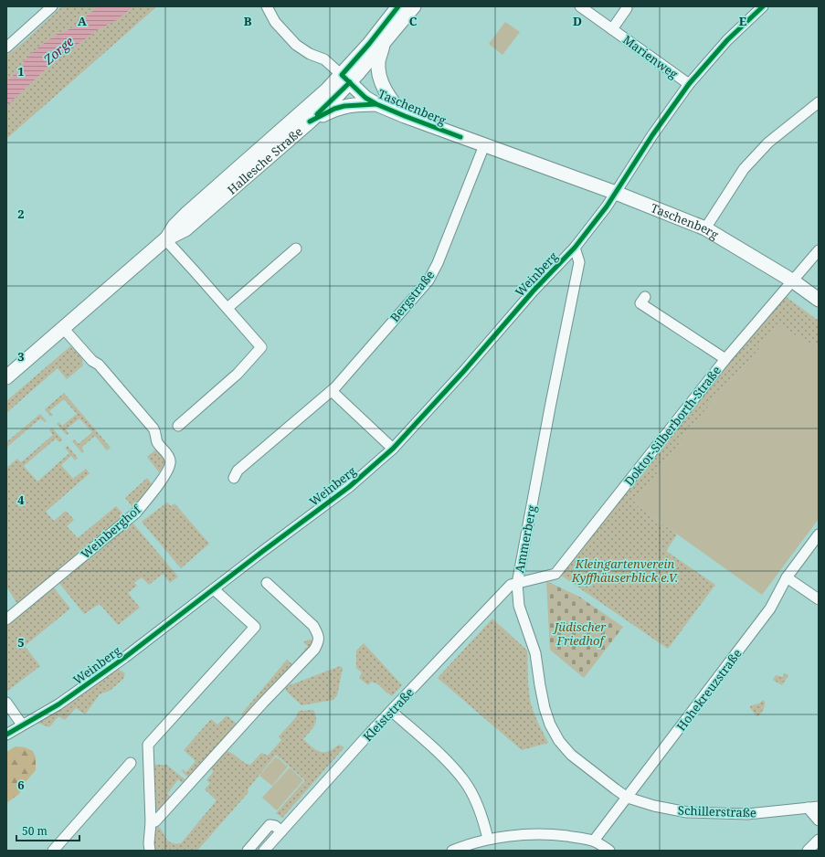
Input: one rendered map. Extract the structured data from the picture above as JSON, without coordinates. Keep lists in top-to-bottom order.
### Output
{
  "streets": {
    "main road": ["Taschenberg", "Hallesche Straße"],
    "street": [
      "Marienweg",
      "Weinberg",
      "Bergstraße",
      "Doktor-Silberborth-Straße",
      "Weinberghof",
      "Ammerberg",
      "Hohekreuzstraße",
      "Kleiststraße",
      "Schillerstraße"
    ]
  },
  "crossings": [
    ["Marienweg", "Weinberg"],
    ["Taschenberg", "Hallesche Straße"],
    ["Taschenberg", "Weinberg"],
    ["Taschenberg", "Bergstraße"],
    ["Taschenberg", "Doktor-Silberborth-Straße"],
    ["Hallesche Straße", "Weinberghof"],
    ["Weinberg", "Ammerberg"],
    ["Doktor-Silberborth-Straße", "Ammerberg"],
    ["Doktor-Silberborth-Straße", "Kleiststraße"],
    ["Ammerberg", "Hohekreuzstraße"],
    ["Ammerberg", "Kleiststraße"],
    ["Ammerberg", "Schillerstraße"],
    ["Hohekreuzstraße", "Schillerstraße"]
  ],
  "water": ["Zorge"],
  "parks": ["Kleingartenverein Kyffhäuserblick e.V.", "Jüdischer Friedhof"],
  "scale_bar": "50 m",
  "grid": {
    "columns": [
      "A",
      "B",
      "C",
      "D",
      "E"
    ],
    "rows": [
      "1",
      "2",
      "3",
      "4",
      "5",
      "6"
    ]
  }
}
